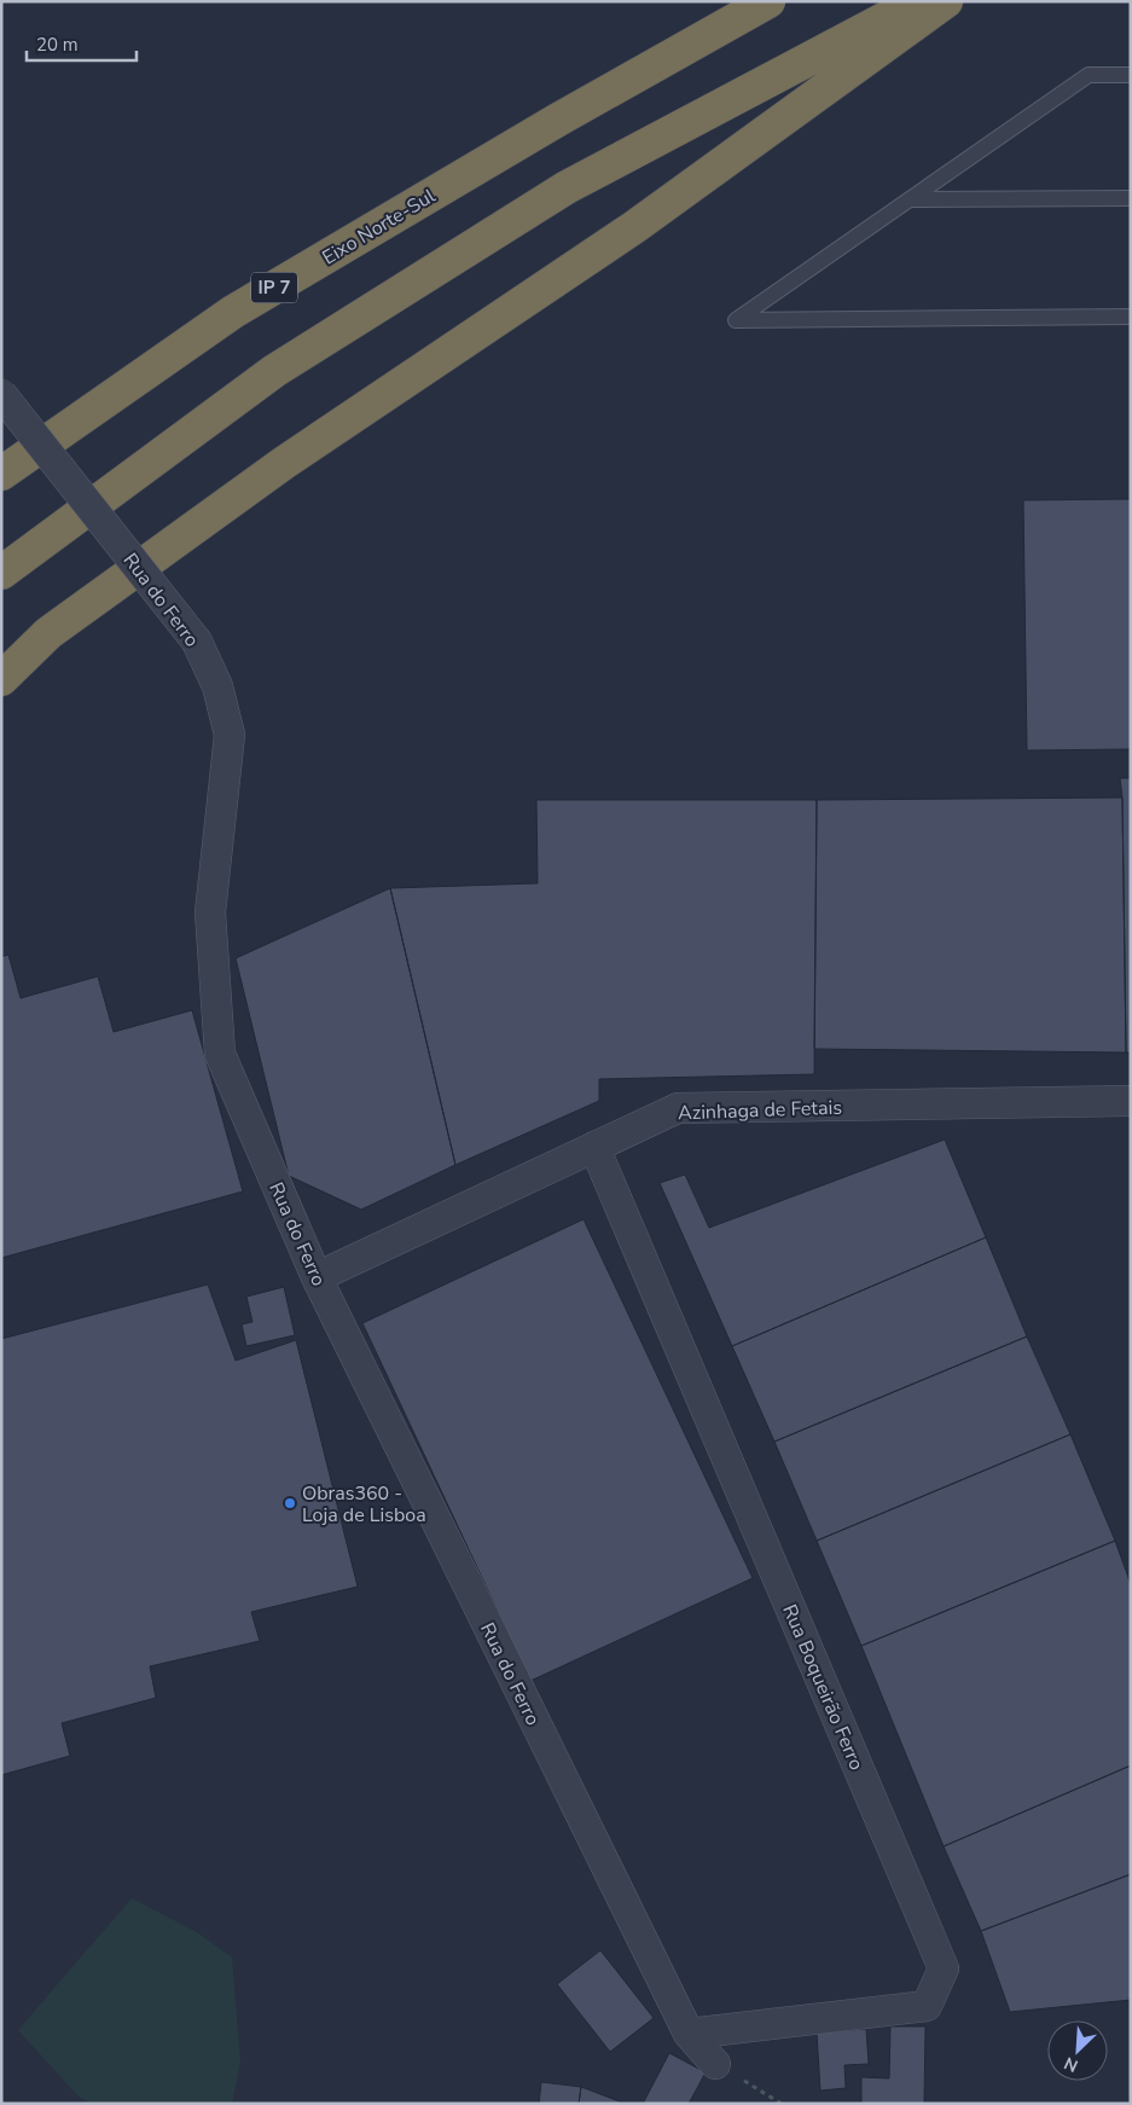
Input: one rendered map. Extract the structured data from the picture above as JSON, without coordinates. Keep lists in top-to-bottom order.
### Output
{
  "streets": {
    "highway": ["Eixo Norte-Sul", "IP 7"],
    "street": ["Rua do Ferro", "Azinhaga de Fetais", "Rua Boqueirão Ferro"]
  },
  "crossings": [
    ["Rua do Ferro", "Azinhaga de Fetais"],
    ["Rua do Ferro", "Rua Boqueirão Ferro"],
    ["Azinhaga de Fetais", "Rua Boqueirão Ferro"]
  ],
  "places": ["Obras360 - Loja de Lisboa"],
  "scale_bar": "20 m",
  "north": "bottom left"
}
